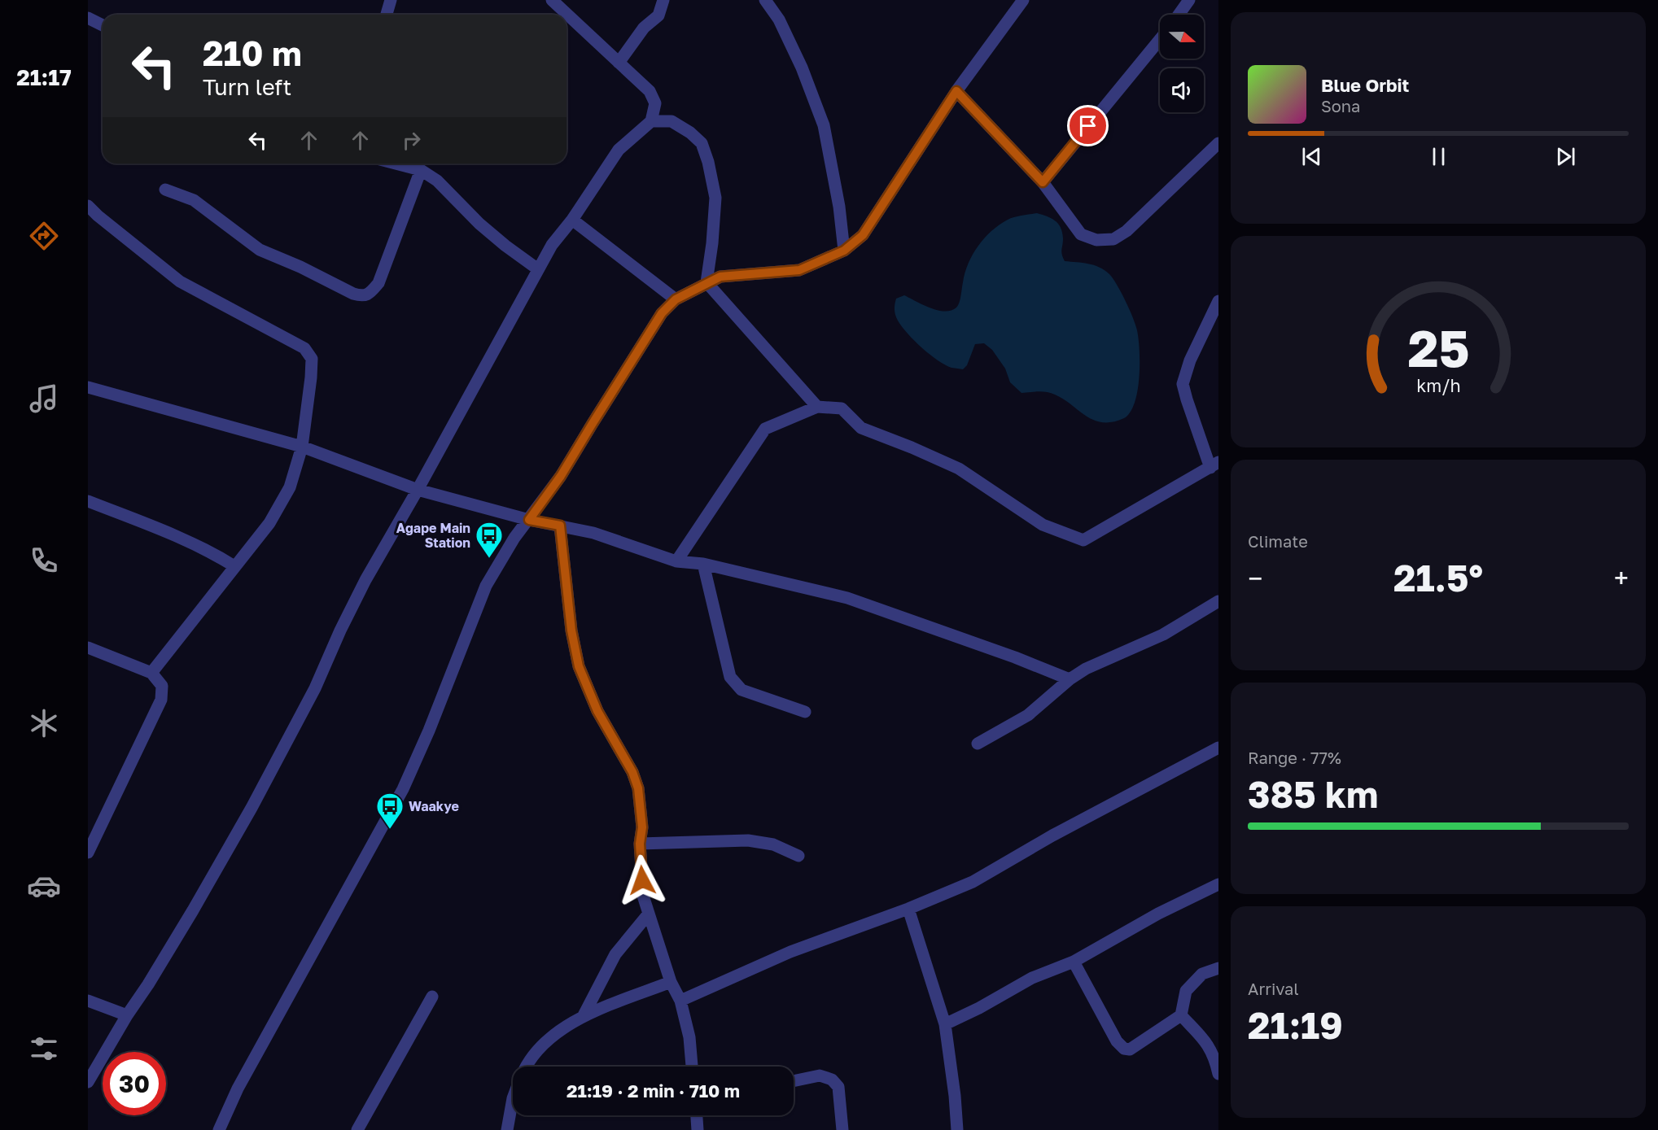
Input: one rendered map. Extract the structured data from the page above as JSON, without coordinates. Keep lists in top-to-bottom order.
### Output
{
  "places": {
    "bus stop": ["Agape Main Station", "Waakye"]
  },
  "north": "right",
  "page": {
    "tabs": "21:17",
    "turn": ["210 m", "Turn left"],
    "song": ["Blue Orbit", "Sona"],
    "tile": [
      "Climate",
      ["Range · 77%", "385 km"],
      ["Arrival", "21:19"]
    ],
    "heat": ["−", "21.5°", "+"],
    "limit": "30",
    "trip": "21:19 · 2 min · 710 m",
    "gauge": ["25", "km/h"]
  }
}
